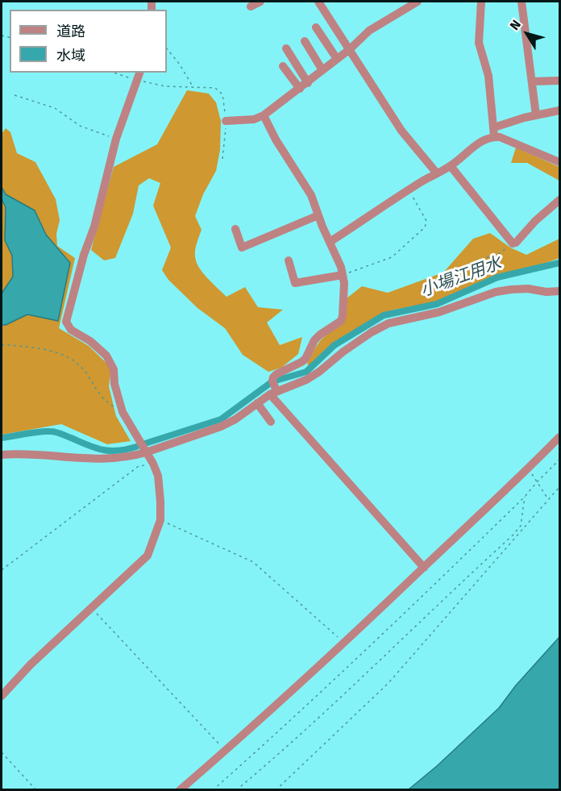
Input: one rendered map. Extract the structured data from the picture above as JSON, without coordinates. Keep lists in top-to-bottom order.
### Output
{
  "water": ["小場江用水"],
  "legend": ["道路", "水域"],
  "north": "top left"
}
